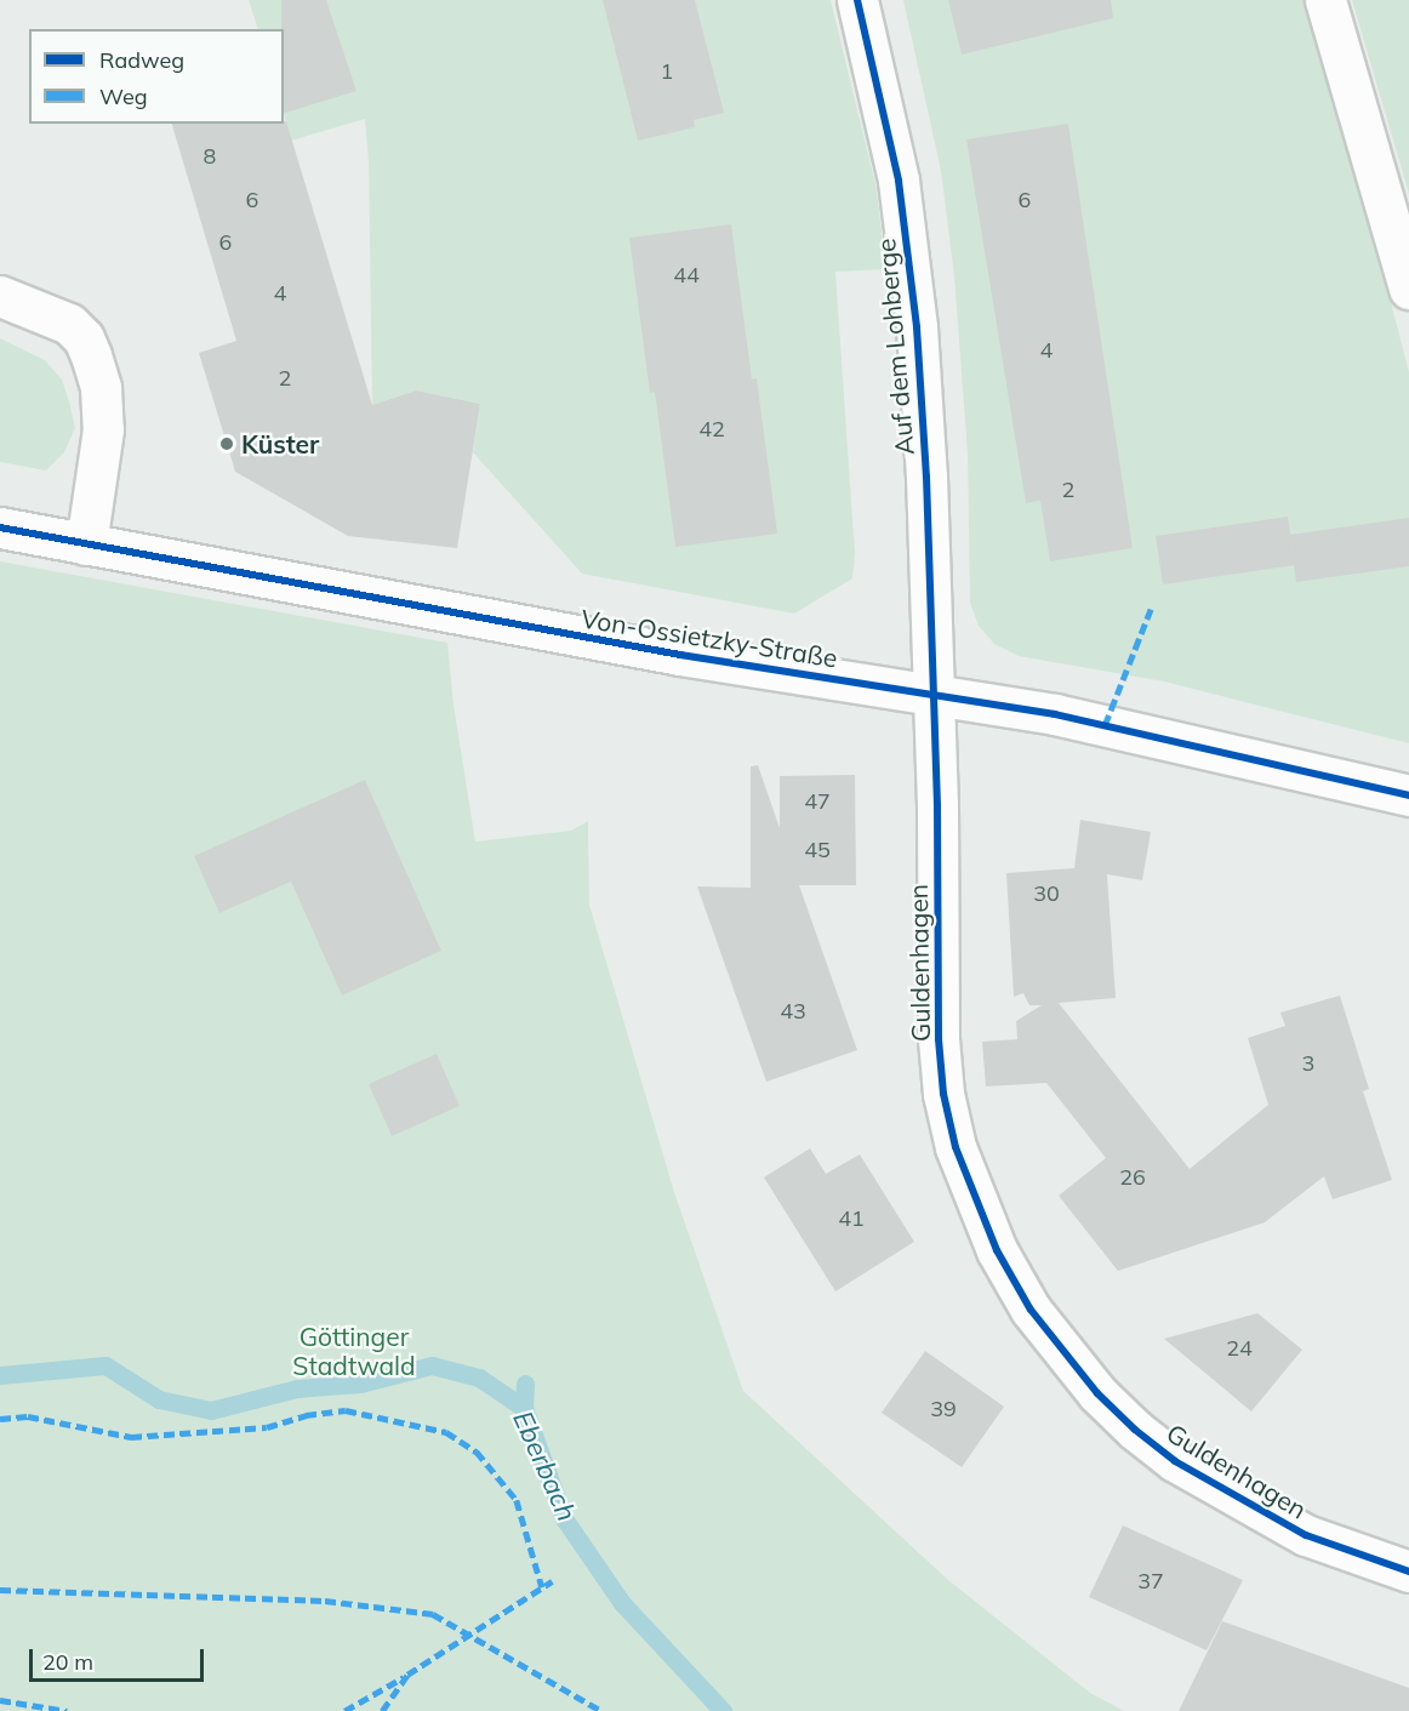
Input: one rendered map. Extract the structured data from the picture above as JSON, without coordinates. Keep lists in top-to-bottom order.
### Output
{
  "streets": {
    "street": ["Auf dem Lohberge", "Von-Ossietzky-Straße", "Guldenhagen"]
  },
  "crossings": [
    ["Auf dem Lohberge", "Von-Ossietzky-Straße"],
    ["Auf dem Lohberge", "Guldenhagen"],
    ["Von-Ossietzky-Straße", "Guldenhagen"]
  ],
  "water": ["Eberbach"],
  "parks": ["Göttinger Stadtwald"],
  "places": ["Küster"],
  "house_numbers": [
    "1",
    "8",
    "6",
    "6",
    "6",
    "44",
    "4",
    "4",
    "2",
    "42",
    "2",
    "47",
    "45",
    "30",
    "43",
    "3",
    "26",
    "41",
    "24",
    "39",
    "37"
  ],
  "legend": ["Radweg", "Weg"],
  "scale_bar": "20 m"
}
